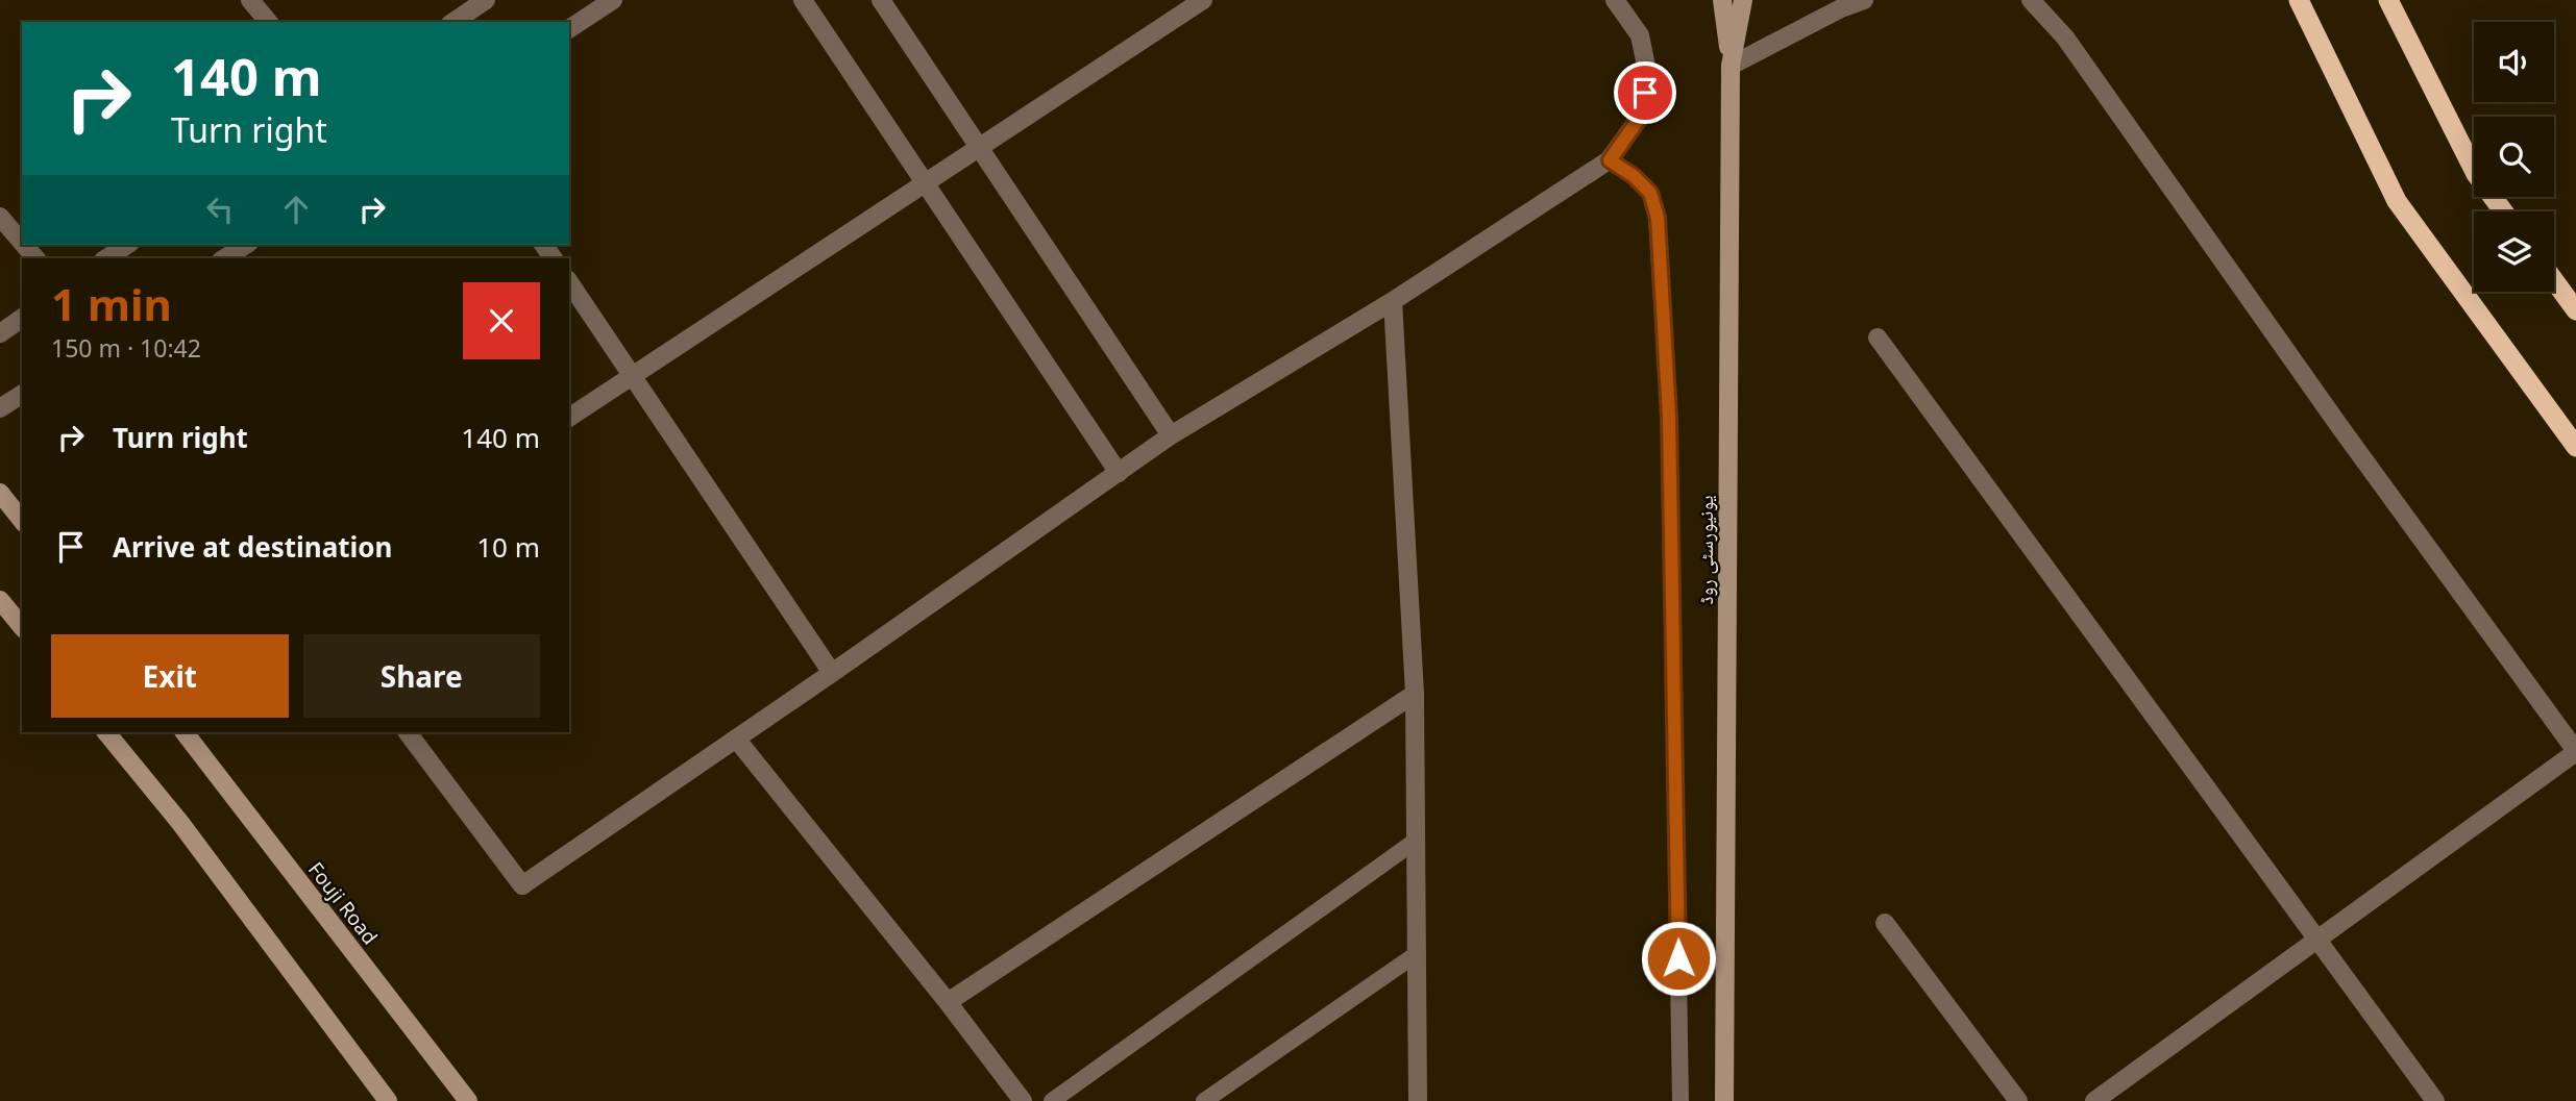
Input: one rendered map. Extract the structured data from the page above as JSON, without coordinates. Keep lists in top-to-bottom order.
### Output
{
  "streets": {
    "main road": ["یونیورسٹی روڈ", "Fouji Road"]
  },
  "page": {
    "turn": ["140 m", "Turn right"],
    "heading": ["1 min", "150 m · 10:42"],
    "list": [
      {
        "name": "Turn right",
        "value": "140 m"
      },
      {
        "name": "Arrive at destination",
        "value": "10 m"
      }
    ],
    "buttons": ["Exit", "Share"]
  }
}
